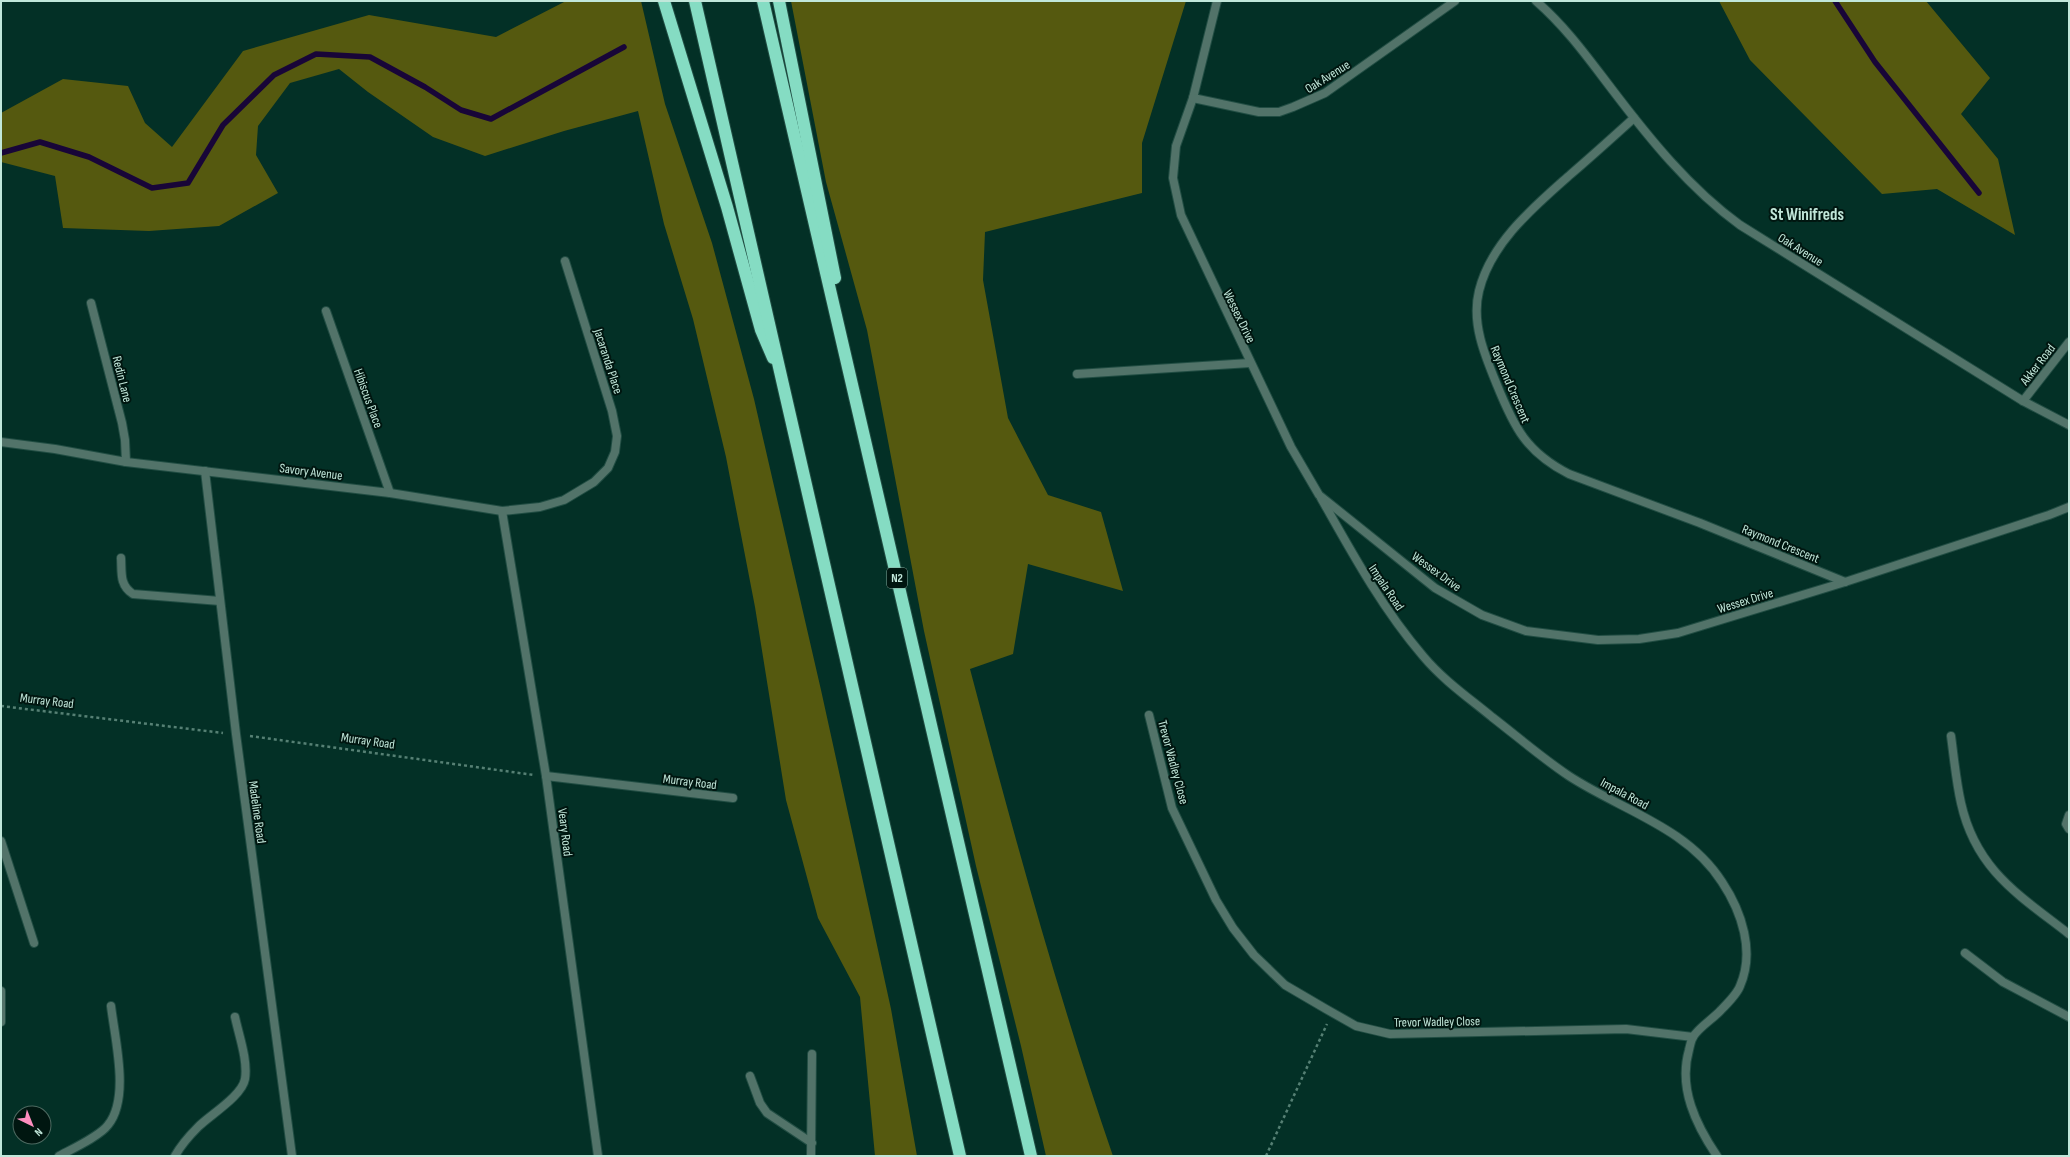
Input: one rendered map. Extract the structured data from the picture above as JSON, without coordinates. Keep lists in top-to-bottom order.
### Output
{
  "streets": {
    "highway": ["N2"],
    "street": [
      "Oak Avenue",
      "Wessex Drive",
      "Jacaranda Place",
      "Akker Road",
      "Redin Lane",
      "Raymond Crescent",
      "Hibiscus Place",
      "Savory Avenue",
      "Impala Road",
      "Murray Road",
      "Trevor Wadley Close",
      "Madeline Road",
      "Veary Road"
    ]
  },
  "crossings": [
    ["Oak Avenue", "Wessex Drive"],
    ["Oak Avenue", "Akker Road"],
    ["Oak Avenue", "Raymond Crescent"],
    ["Wessex Drive", "Raymond Crescent"],
    ["Wessex Drive", "Impala Road"],
    ["Jacaranda Place", "Savory Avenue"],
    ["Redin Lane", "Savory Avenue"],
    ["Hibiscus Place", "Savory Avenue"],
    ["Savory Avenue", "Madeline Road"],
    ["Savory Avenue", "Veary Road"],
    ["Impala Road", "Trevor Wadley Close"],
    ["Murray Road", "Madeline Road"],
    ["Murray Road", "Veary Road"]
  ],
  "districts": ["St Winifreds"],
  "north": "bottom right"
}
